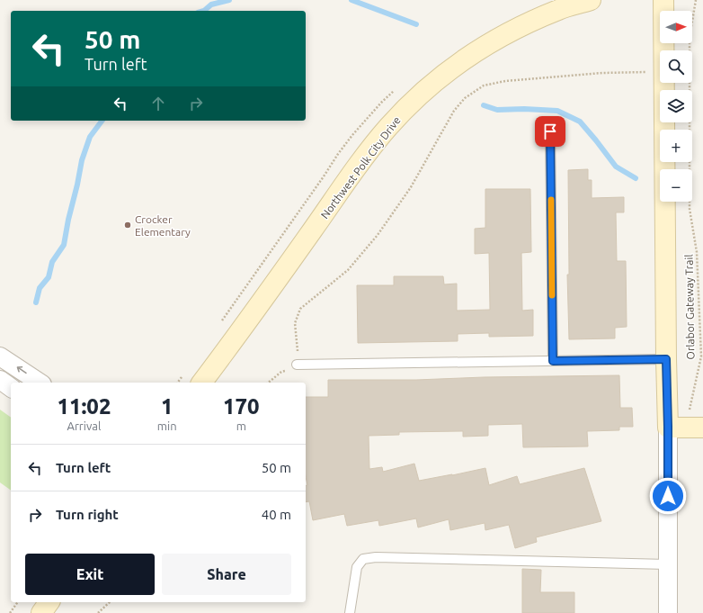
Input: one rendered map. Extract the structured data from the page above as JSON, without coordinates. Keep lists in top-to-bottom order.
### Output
{
  "streets": {
    "street": ["Northwest Polk City Drive"],
    "path": ["Orlabor Gateway Trail"]
  },
  "places": ["Crocker Elementary"],
  "north": "right",
  "page": {
    "map_buttons": ["+", "−"],
    "turn": ["50 m", "Turn left"],
    "eta": [
      "11:02",
      "Arrival",
      "1",
      "min",
      "170",
      "m"
    ],
    "list": [
      {
        "name": "Turn left",
        "value": "50 m"
      },
      {
        "name": "Turn right",
        "value": "40 m"
      }
    ],
    "buttons": ["Exit", "Share"]
  }
}
